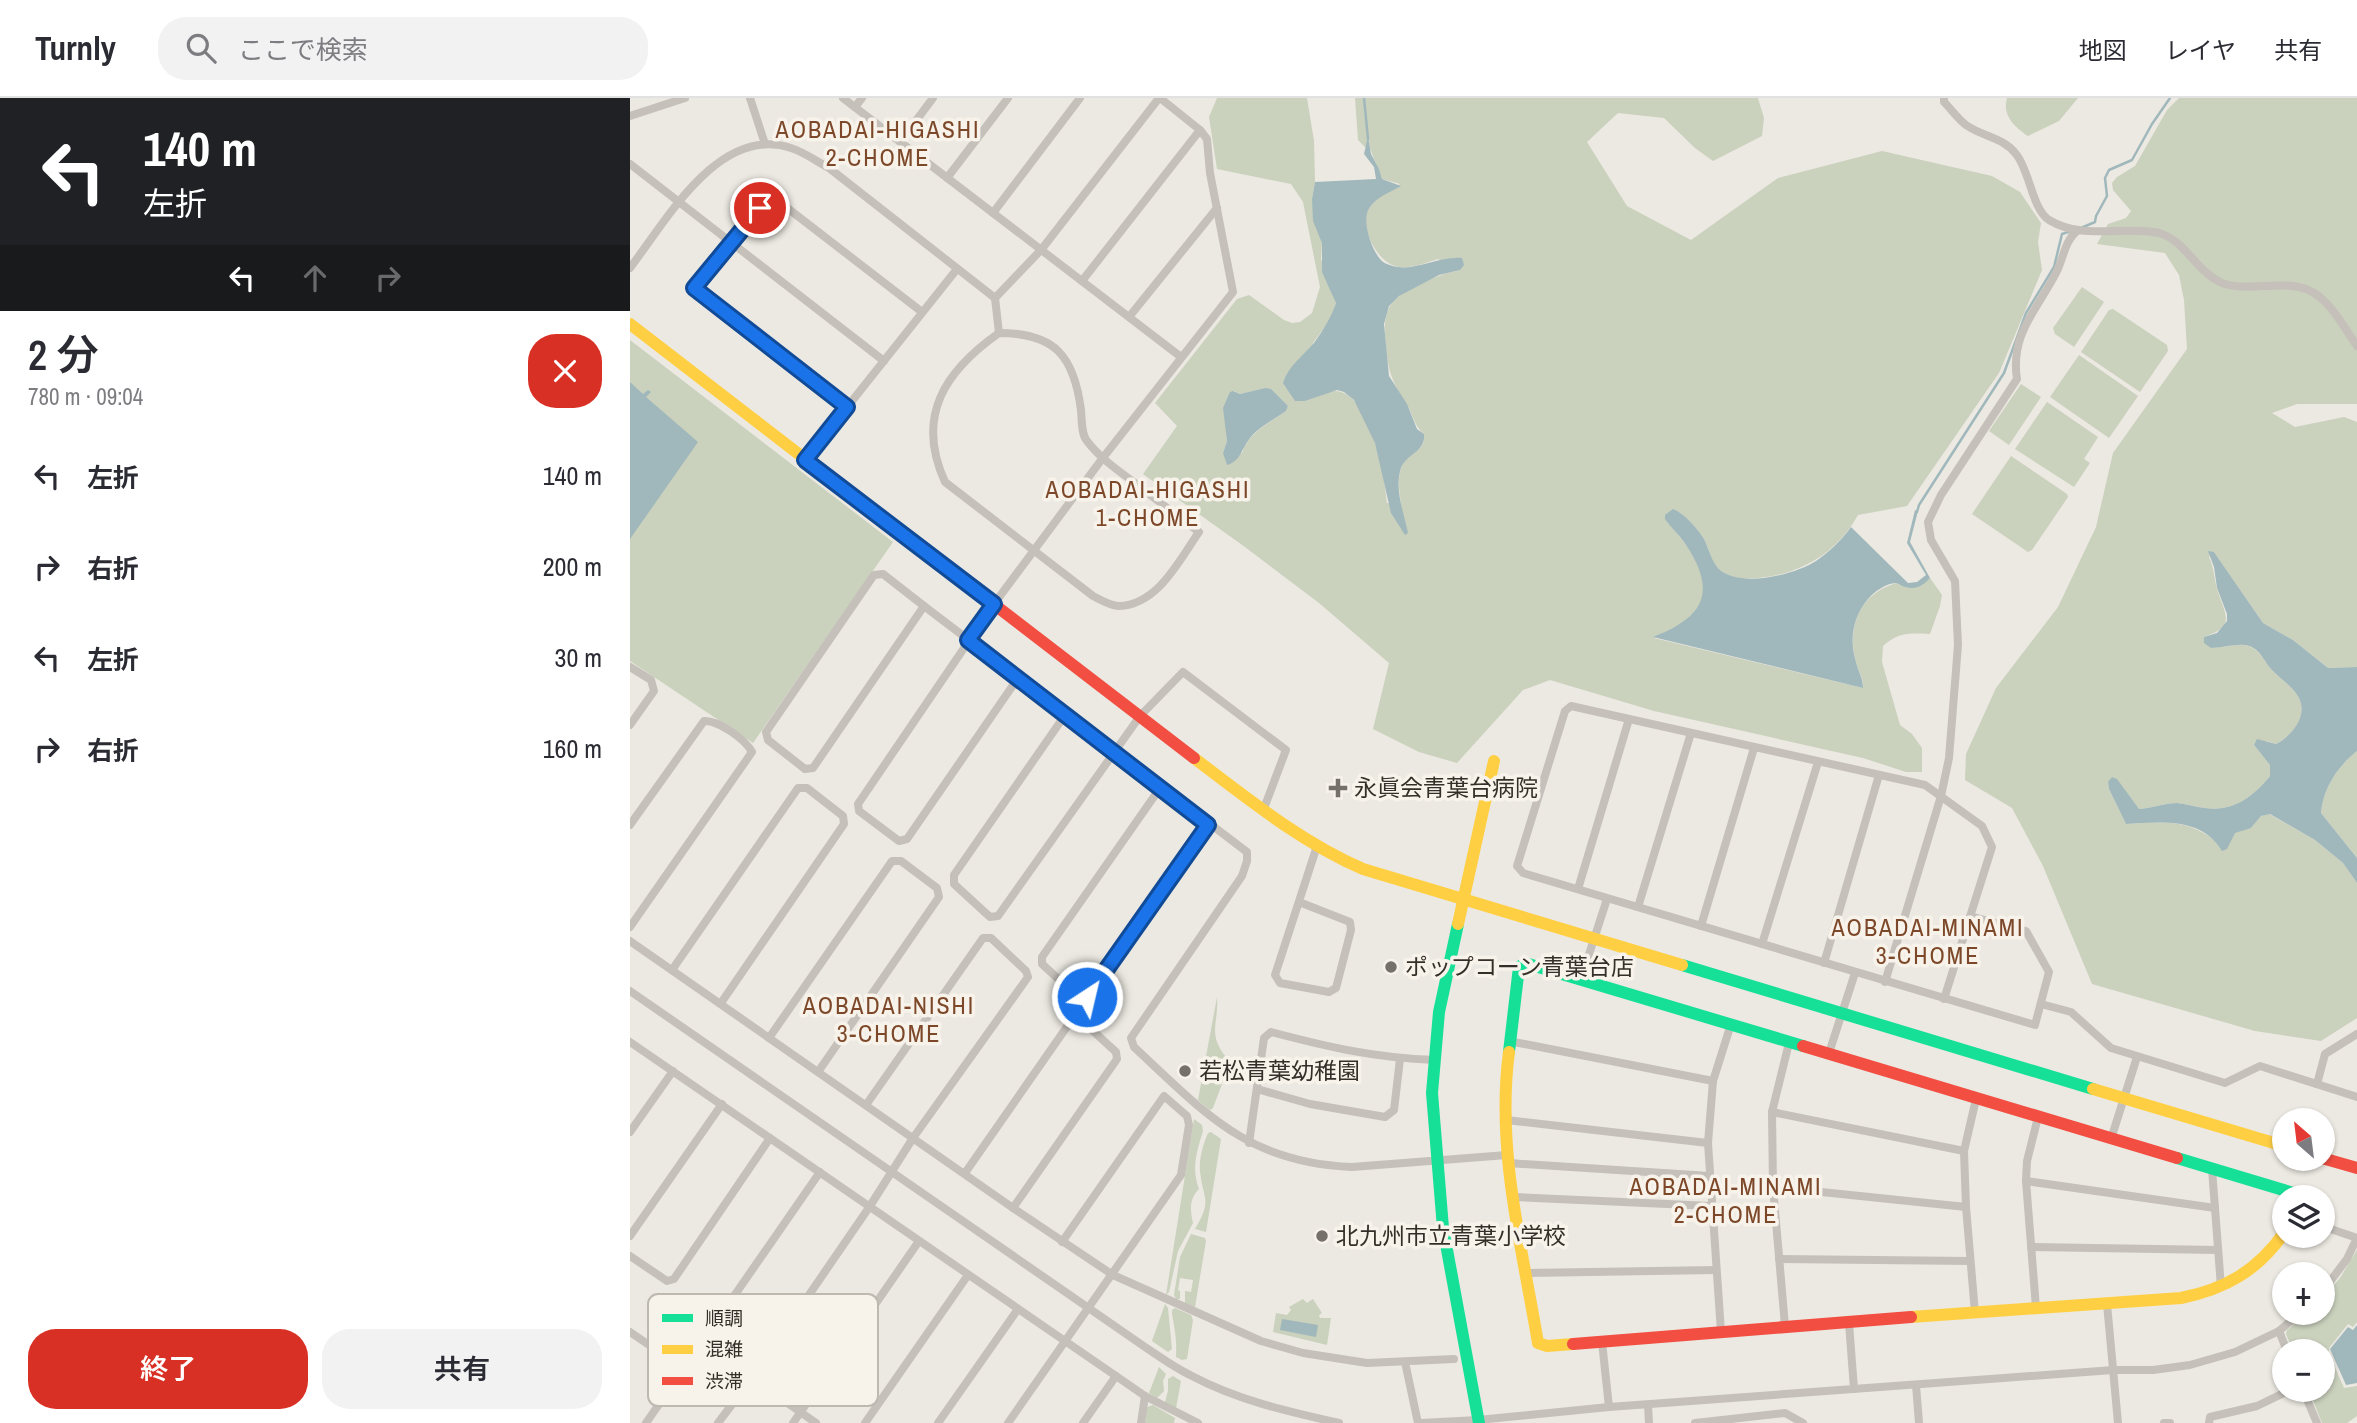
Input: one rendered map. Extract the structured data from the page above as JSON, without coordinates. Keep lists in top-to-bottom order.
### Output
{
  "districts": [
    "AOBADAI-HIGASHI 2-CHOME",
    "AOBADAI-HIGASHI 1-CHOME",
    "AOBADAI-MINAMI 3-CHOME",
    "AOBADAI-NISHI 3-CHOME",
    "AOBADAI-MINAMI 2-CHOME"
  ],
  "places": {
    "health": ["永眞会青葉台病院"],
    "other": ["ポップコーン青葉台店", "若松青葉幼稚園", "北九州市立青葉小学校"]
  },
  "legend": ["順調", "混雑", "渋滞"],
  "north": "top left",
  "page": {
    "header": "Turnly",
    "search": "ここで検索",
    "nav": ["地図", "レイヤ", "共有"],
    "turn": ["140 m", "左折"],
    "heading": ["2 分", "780 m · 09:04"],
    "list": [
      {
        "name": "左折",
        "value": "140 m"
      },
      {
        "name": "右折",
        "value": "200 m"
      },
      {
        "name": "左折",
        "value": "30 m"
      },
      {
        "name": "右折",
        "value": "160 m"
      }
    ],
    "map_buttons": ["+", "−"],
    "buttons": ["終了", "共有"]
  }
}
